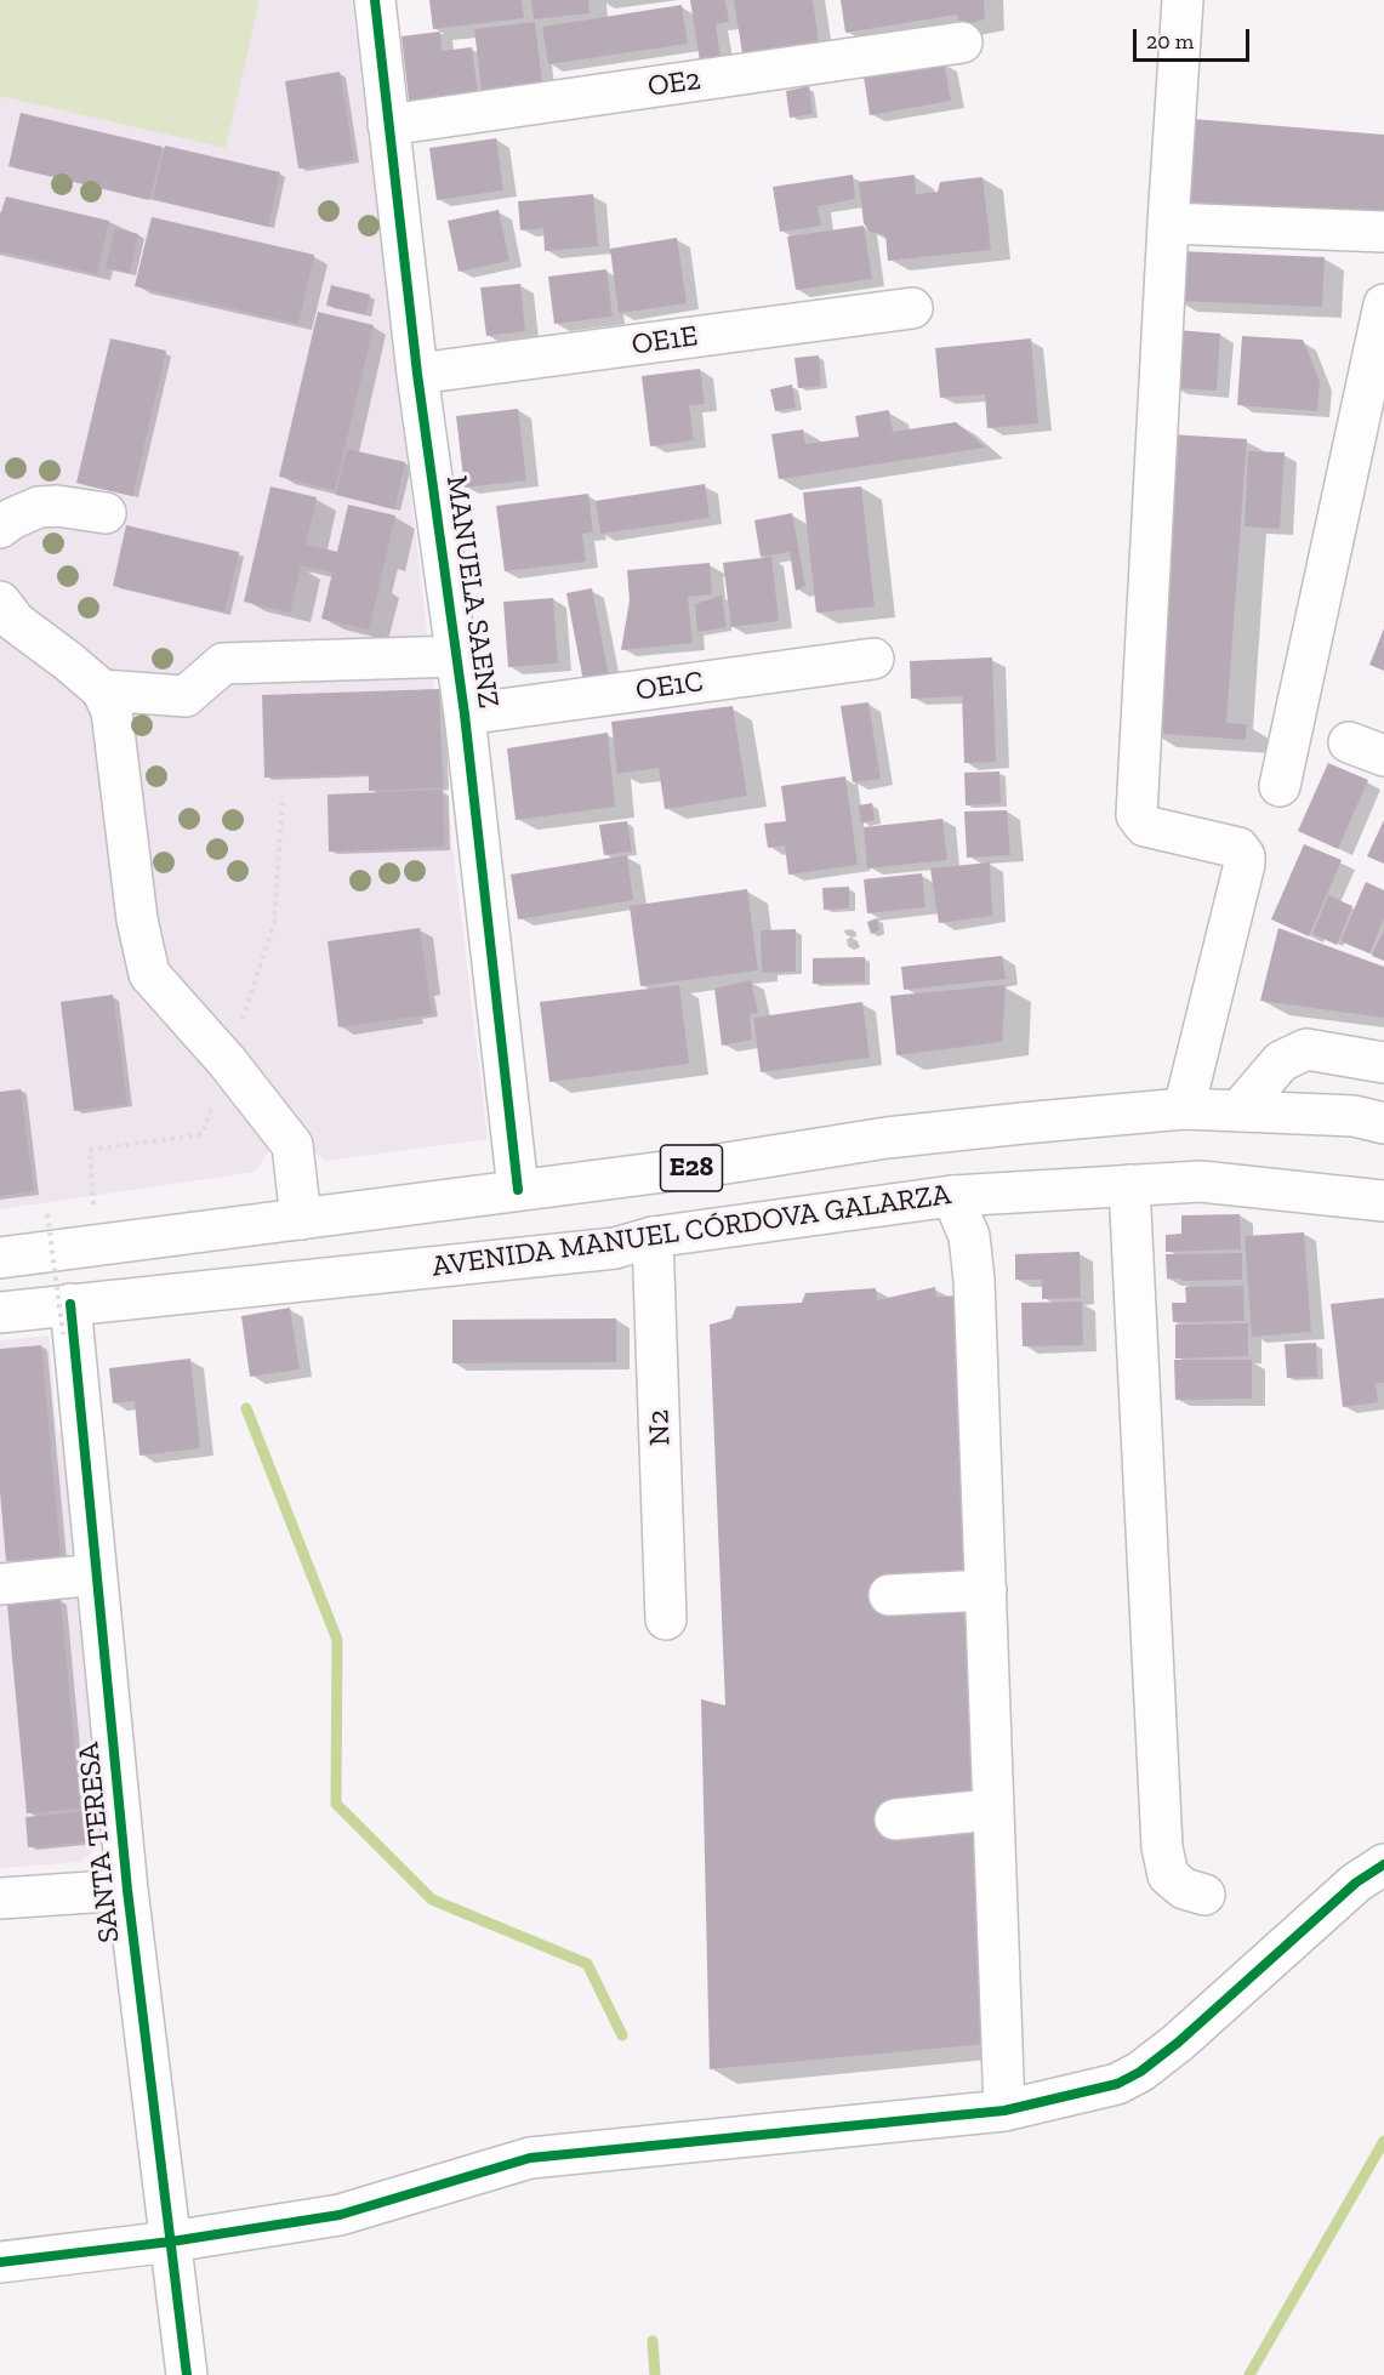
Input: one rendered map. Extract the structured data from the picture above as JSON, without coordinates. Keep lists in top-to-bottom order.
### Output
{
  "streets": {
    "street": [
      "OE2",
      "OE1E",
      "MANUELA SAENZ",
      "OE1C",
      "E28",
      "AVENIDA MANUEL CÓRDOVA GALARZA",
      "N2",
      "SANTA TERESA"
    ]
  },
  "crossings": [
    ["OE2", "MANUELA SAENZ"],
    ["OE1E", "MANUELA SAENZ"],
    ["MANUELA SAENZ", "OE1C"],
    ["MANUELA SAENZ", "E28"],
    ["AVENIDA MANUEL CÓRDOVA GALARZA", "N2"],
    ["AVENIDA MANUEL CÓRDOVA GALARZA", "SANTA TERESA"]
  ],
  "scale_bar": "20 m"
}
